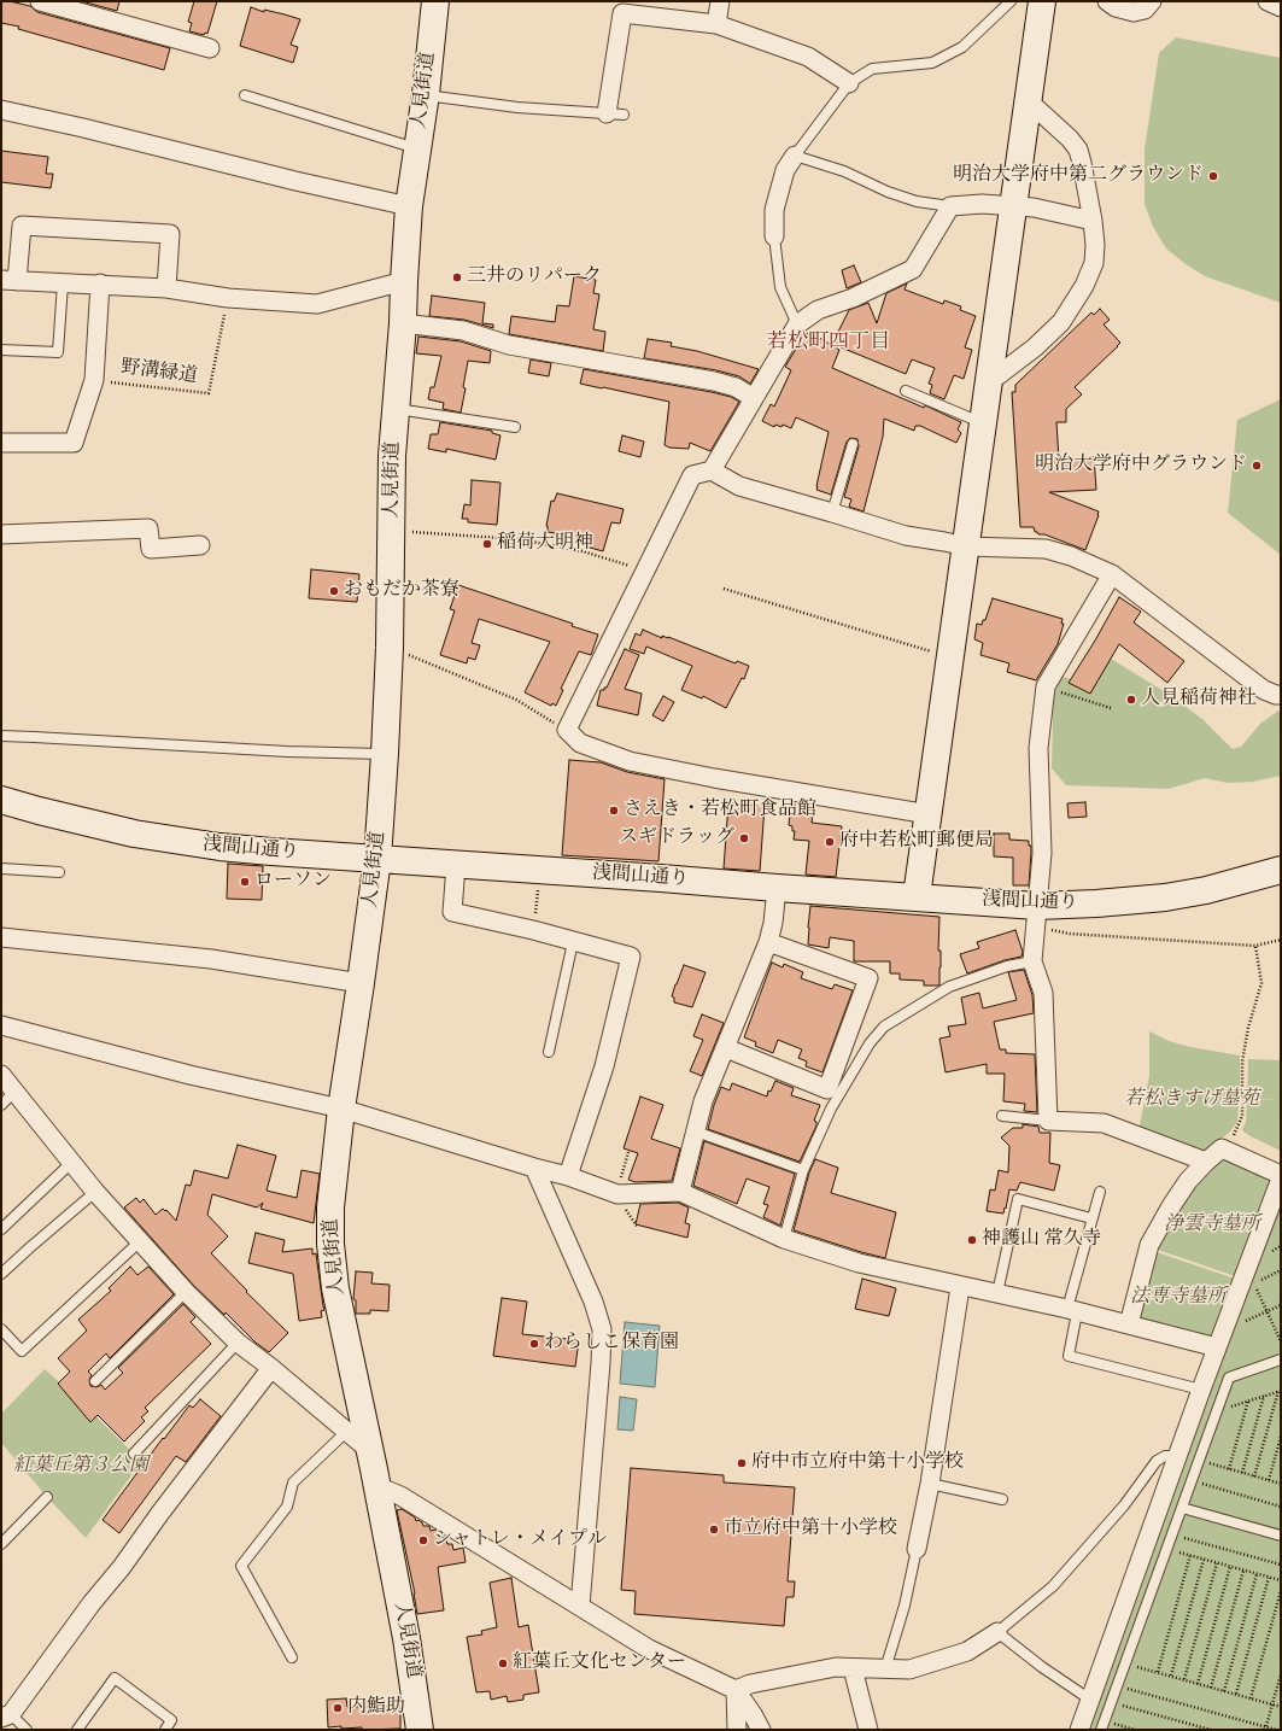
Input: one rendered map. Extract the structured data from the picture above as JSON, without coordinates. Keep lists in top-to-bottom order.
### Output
{
  "streets": {
    "main road": ["人見街道", "浅間山通り"],
    "path": ["野溝緑道"]
  },
  "crossings": [
    ["人見街道", "浅間山通り"]
  ],
  "districts": ["若松町四丁目"],
  "parks": [
    "若松きすげ墓苑",
    "浄雲寺墓所",
    "法専寺墓所",
    "紅葉丘第３公園"
  ],
  "places": [
    "明治大学府中第二グラウンド",
    "三井のリパーク",
    "明治大学府中グラウンド",
    "稲荷大明神",
    "おもだか茶寮",
    "人見稲荷神社",
    "さえき・若松町食品館",
    "スギドラッグ",
    "府中若松町郵便局",
    "ローソン",
    "神護山 常久寺",
    "わらしこ保育園",
    "府中市立府中第十小学校",
    "市立府中第十小学校",
    "シャトレ・メイプル",
    "紅葉丘文化センター",
    "内鮨助"
  ]
}
